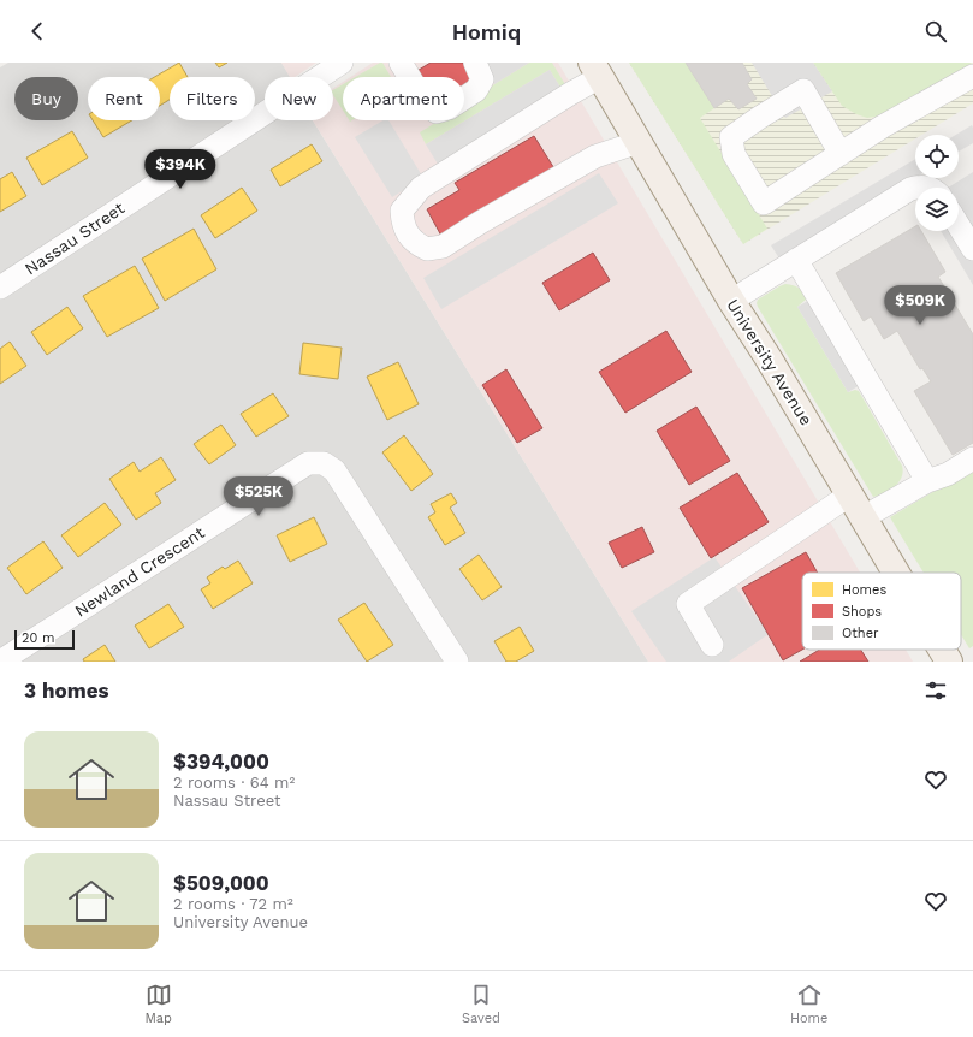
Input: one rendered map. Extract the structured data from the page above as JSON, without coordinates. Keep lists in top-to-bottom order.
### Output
{
  "streets": {
    "main road": ["University Avenue"],
    "street": ["Nassau Street", "Newland Crescent"]
  },
  "legend": ["Homes", "Shops", "Other"],
  "scale_bar": "20 m",
  "page": {
    "header": "Homiq",
    "chip": [
      "Buy",
      "Rent",
      "Filters",
      "New",
      "Apartment"
    ],
    "price": ["$394K", "$509K", "$525K"],
    "scale": "20 m",
    "heading": "3 homes",
    "list": [
      {
        "name": "$394,000",
        "note": "2 rooms · 64 m² · Nassau Street"
      },
      {
        "name": "$509,000",
        "note": "2 rooms · 72 m² · University Avenue"
      }
    ],
    "tabs": ["Map", "Saved", "Home"]
  }
}
